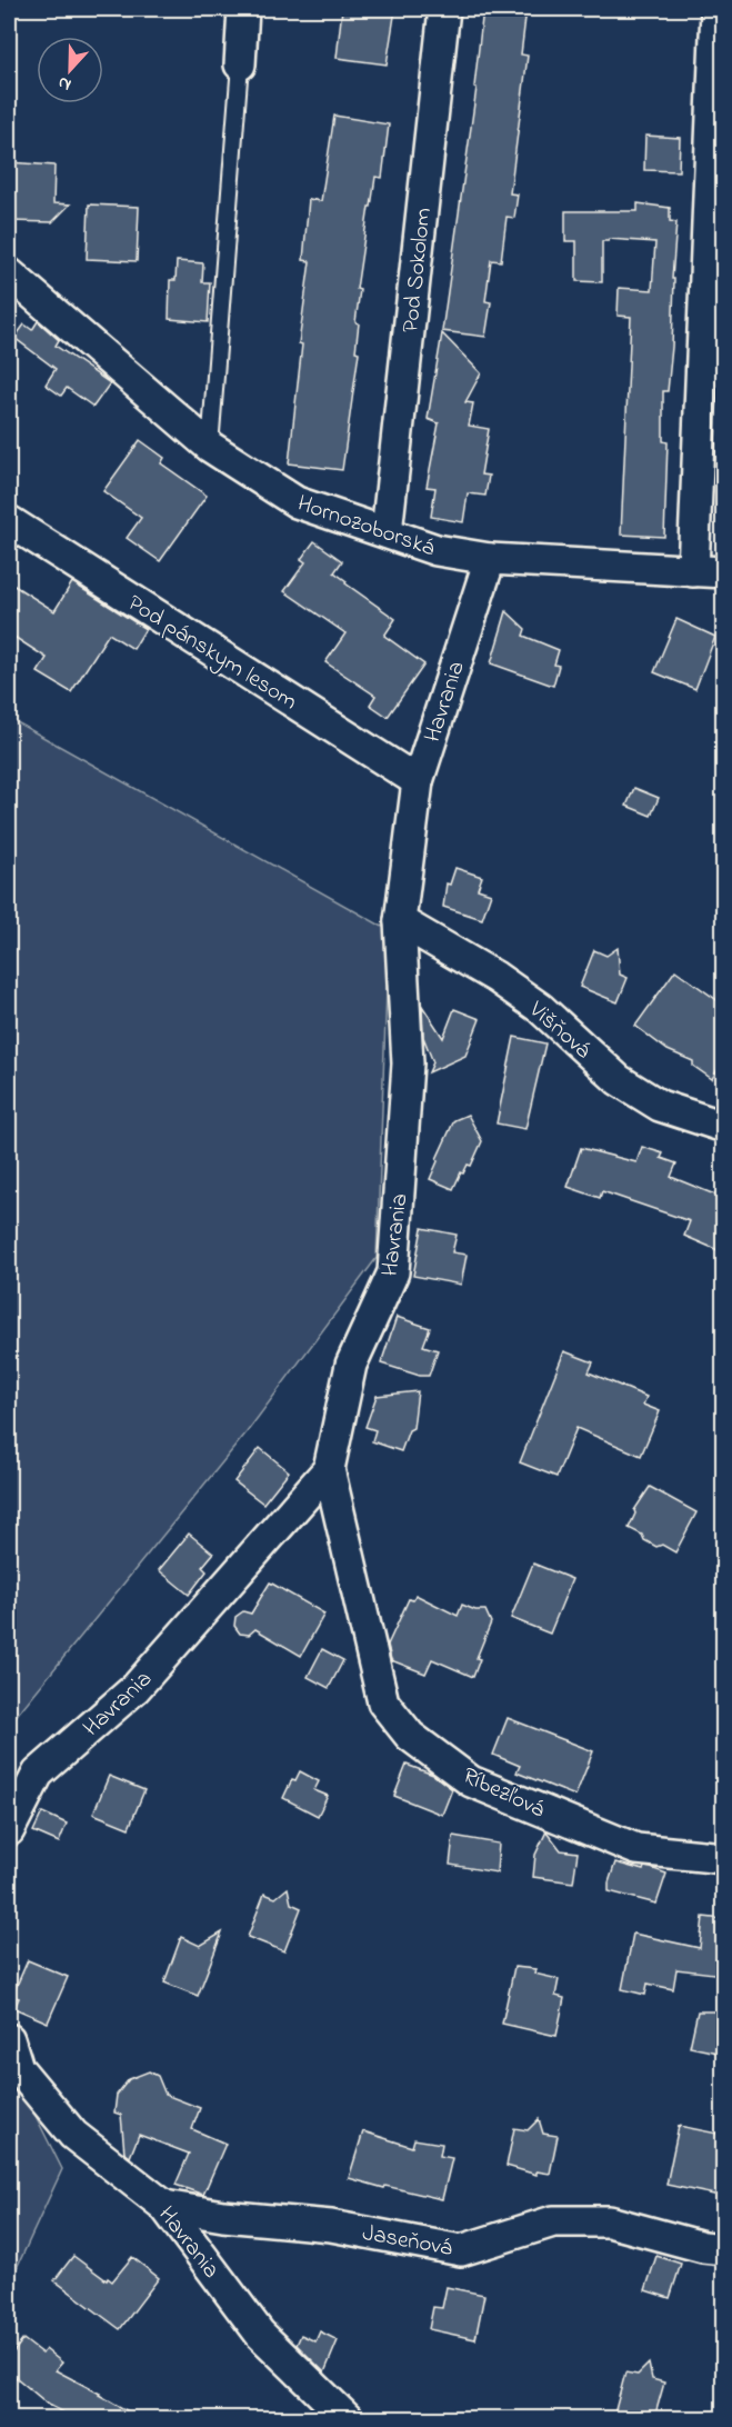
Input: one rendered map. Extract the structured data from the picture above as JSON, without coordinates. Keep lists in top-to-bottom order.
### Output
{
  "streets": {
    "street": [
      "Pod Sokolom",
      "Hornozoborská",
      "Pod pánskym lesom",
      "Havrania",
      "Višňová",
      "Ríbezľová",
      "Jaseňová"
    ]
  },
  "crossings": [
    ["Pod Sokolom", "Hornozoborská"],
    ["Hornozoborská", "Havrania"],
    ["Pod pánskym lesom", "Havrania"],
    ["Havrania", "Višňová"],
    ["Havrania", "Ríbezľová"],
    ["Havrania", "Jaseňová"]
  ],
  "north": "bottom"
}
